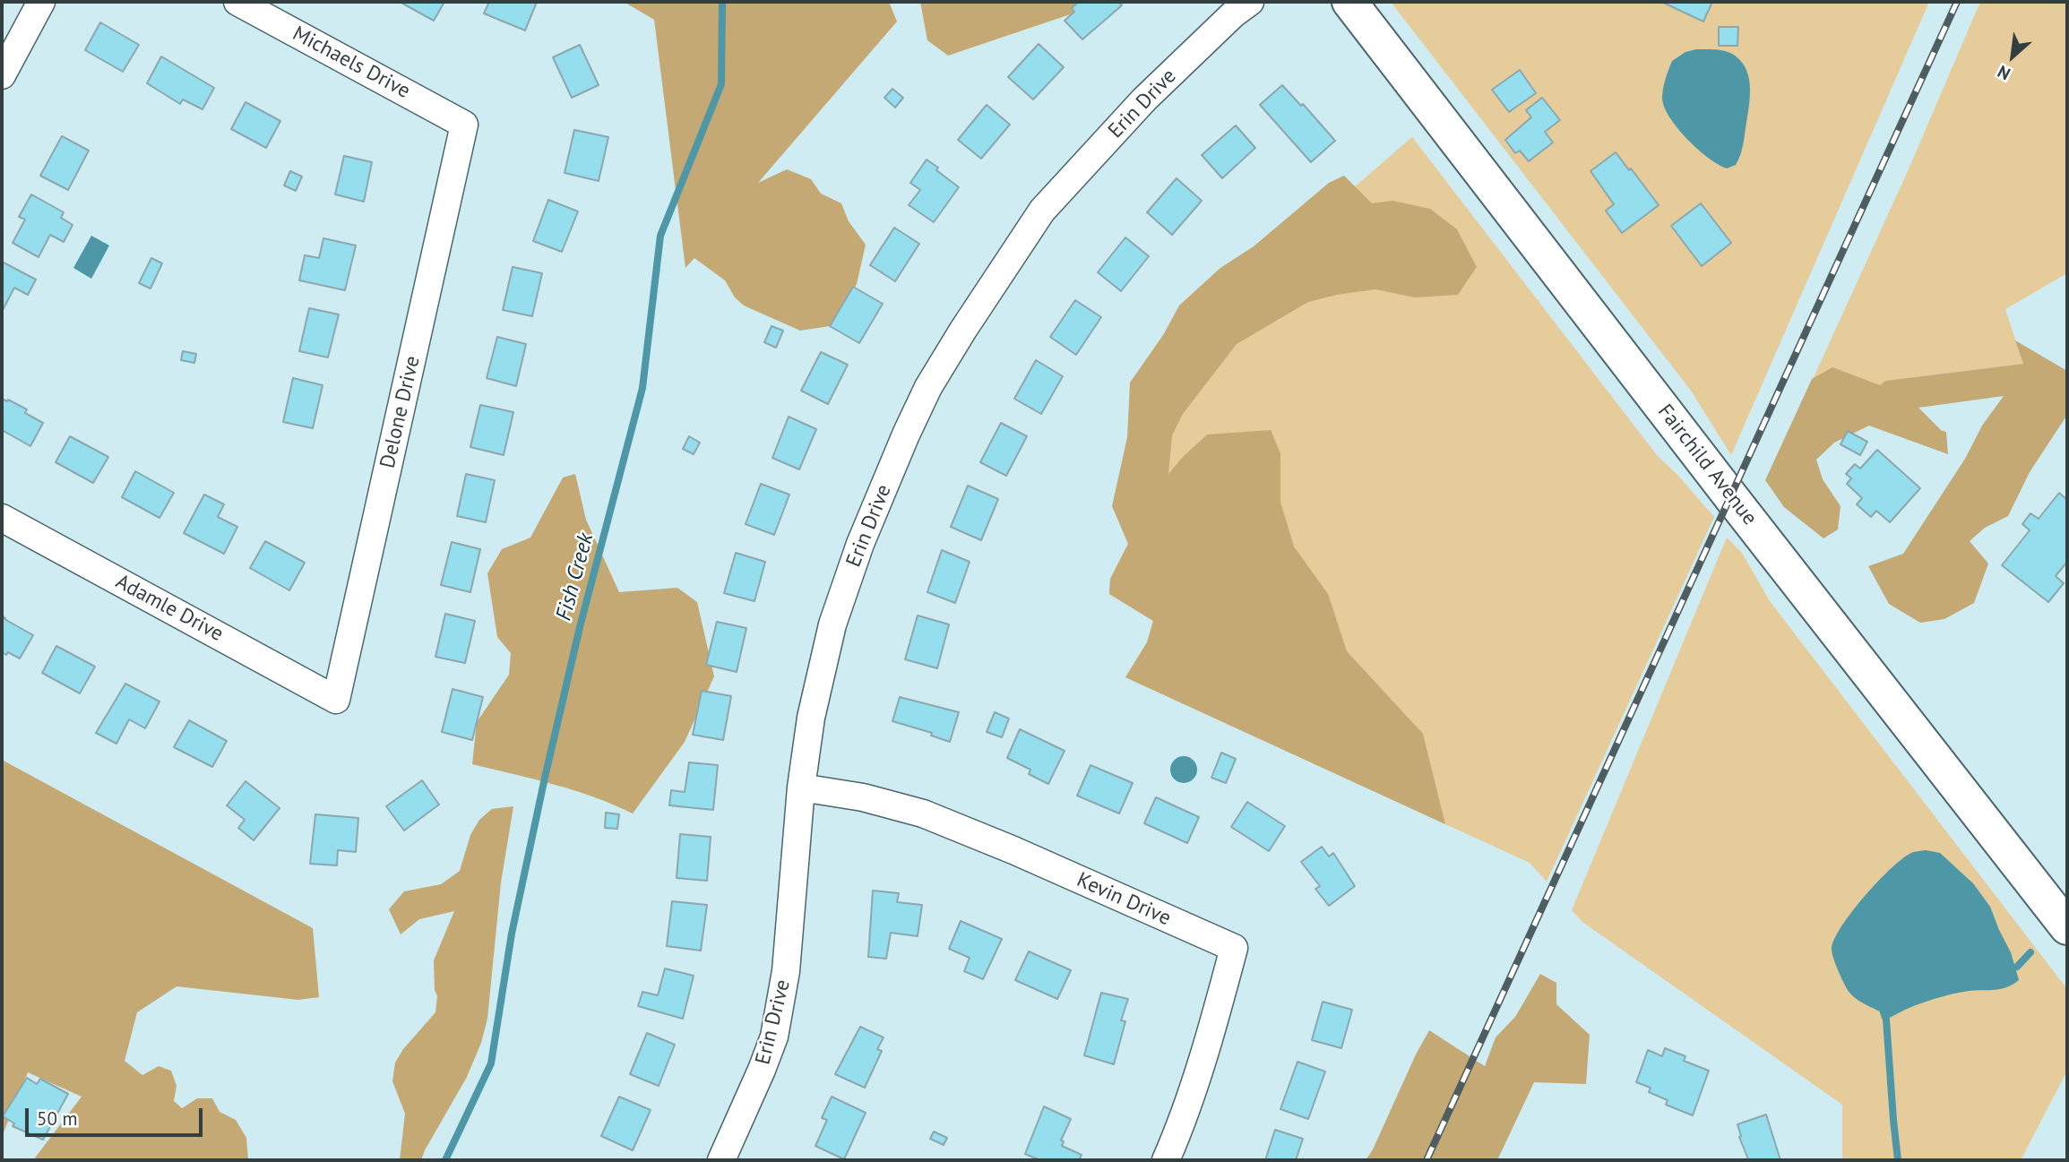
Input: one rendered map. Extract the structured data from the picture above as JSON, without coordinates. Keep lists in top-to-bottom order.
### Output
{
  "streets": {
    "main road": ["Fairchild Avenue"],
    "street": [
      "Michaels Drive",
      "Erin Drive",
      "Delone Drive",
      "Adamle Drive",
      "Kevin Drive"
    ]
  },
  "crossings": [
    ["Michaels Drive", "Delone Drive"],
    ["Erin Drive", "Kevin Drive"],
    ["Delone Drive", "Adamle Drive"]
  ],
  "water": ["Fish Creek"],
  "scale_bar": "50 m",
  "north": "bottom left"
}
